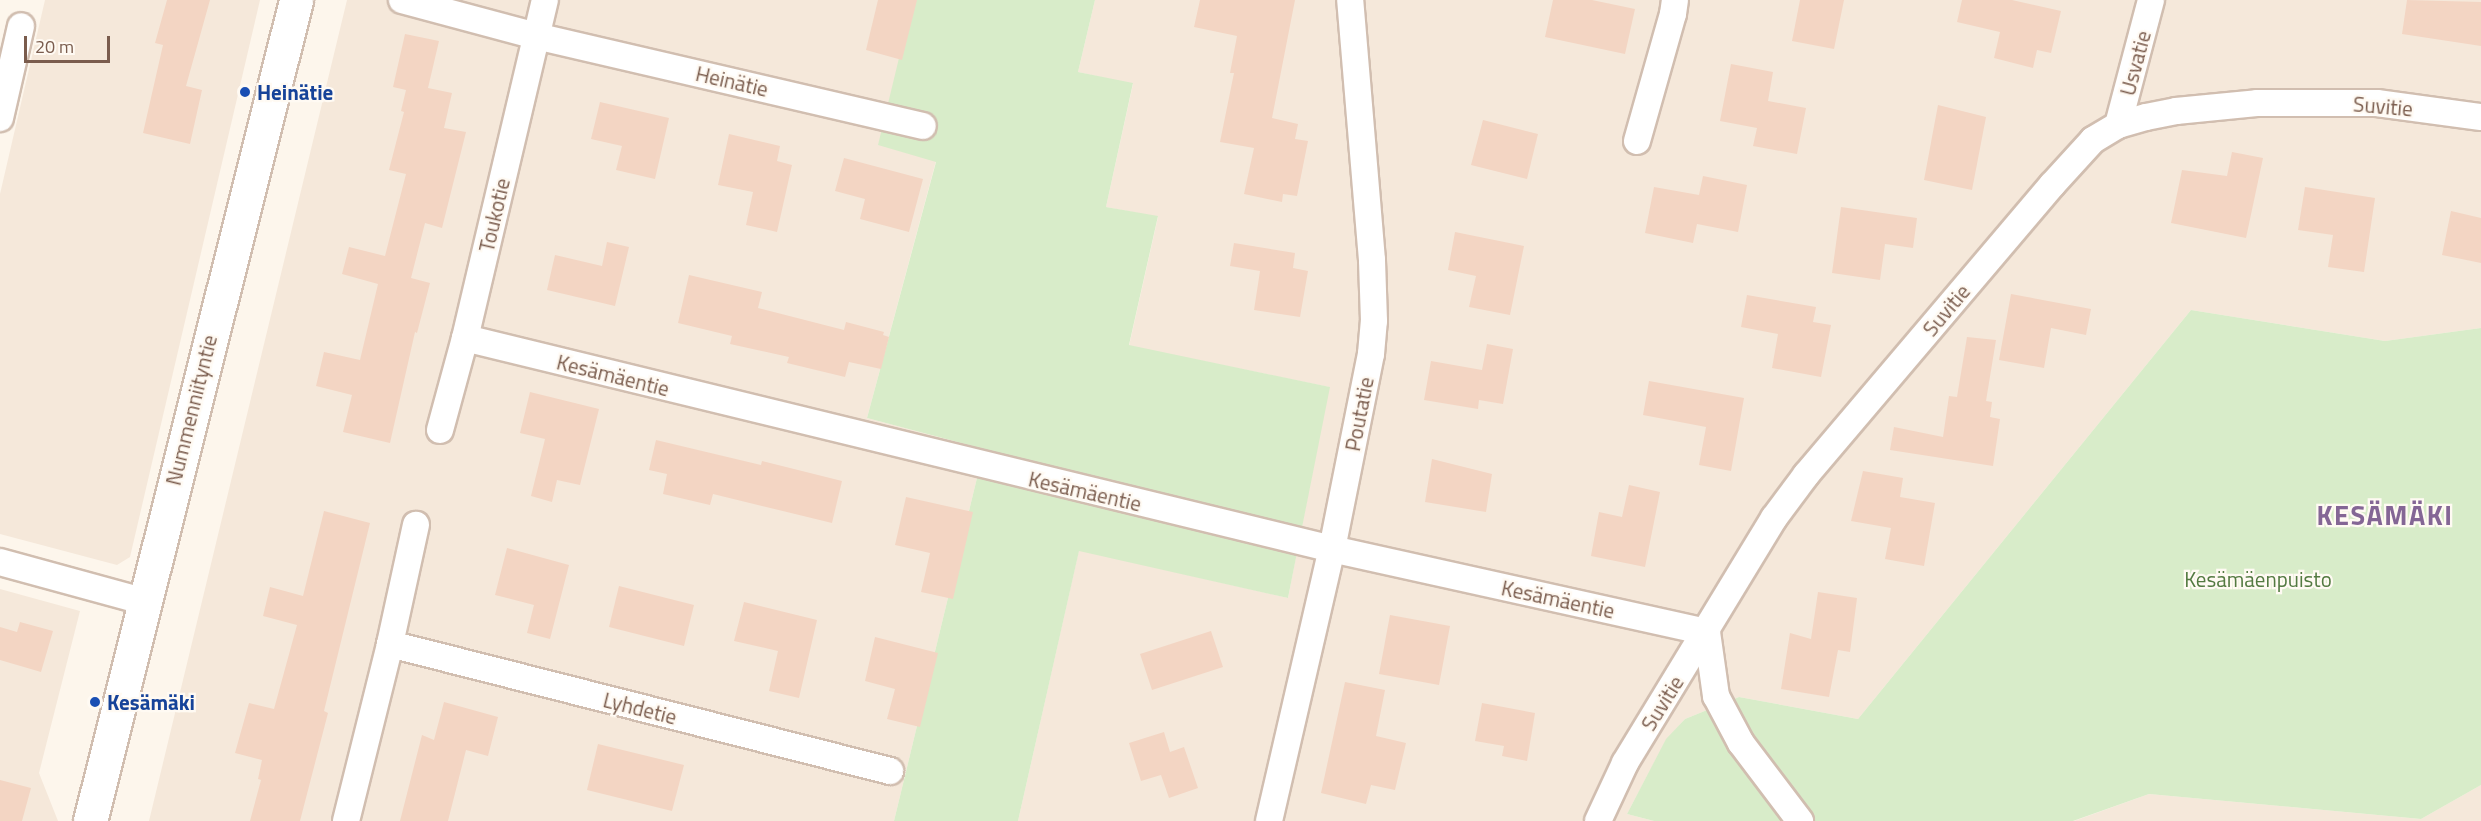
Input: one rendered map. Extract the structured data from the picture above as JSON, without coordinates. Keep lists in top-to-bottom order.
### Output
{
  "streets": {
    "street": [
      "Usvatie",
      "Heinätie",
      "Suvitie",
      "Toukotie",
      "Kesämäentie",
      "Nummenniityntie",
      "Poutatie",
      "Lyhdetie"
    ]
  },
  "crossings": [
    ["Usvatie", "Suvitie"],
    ["Heinätie", "Toukotie"],
    ["Suvitie", "Kesämäentie"],
    ["Toukotie", "Kesämäentie"],
    ["Kesämäentie", "Poutatie"]
  ],
  "districts": ["KESÄMÄKI"],
  "parks": ["Kesämäenpuisto"],
  "places": ["Heinätie", "Kesämäki"],
  "scale_bar": "20 m"
}
